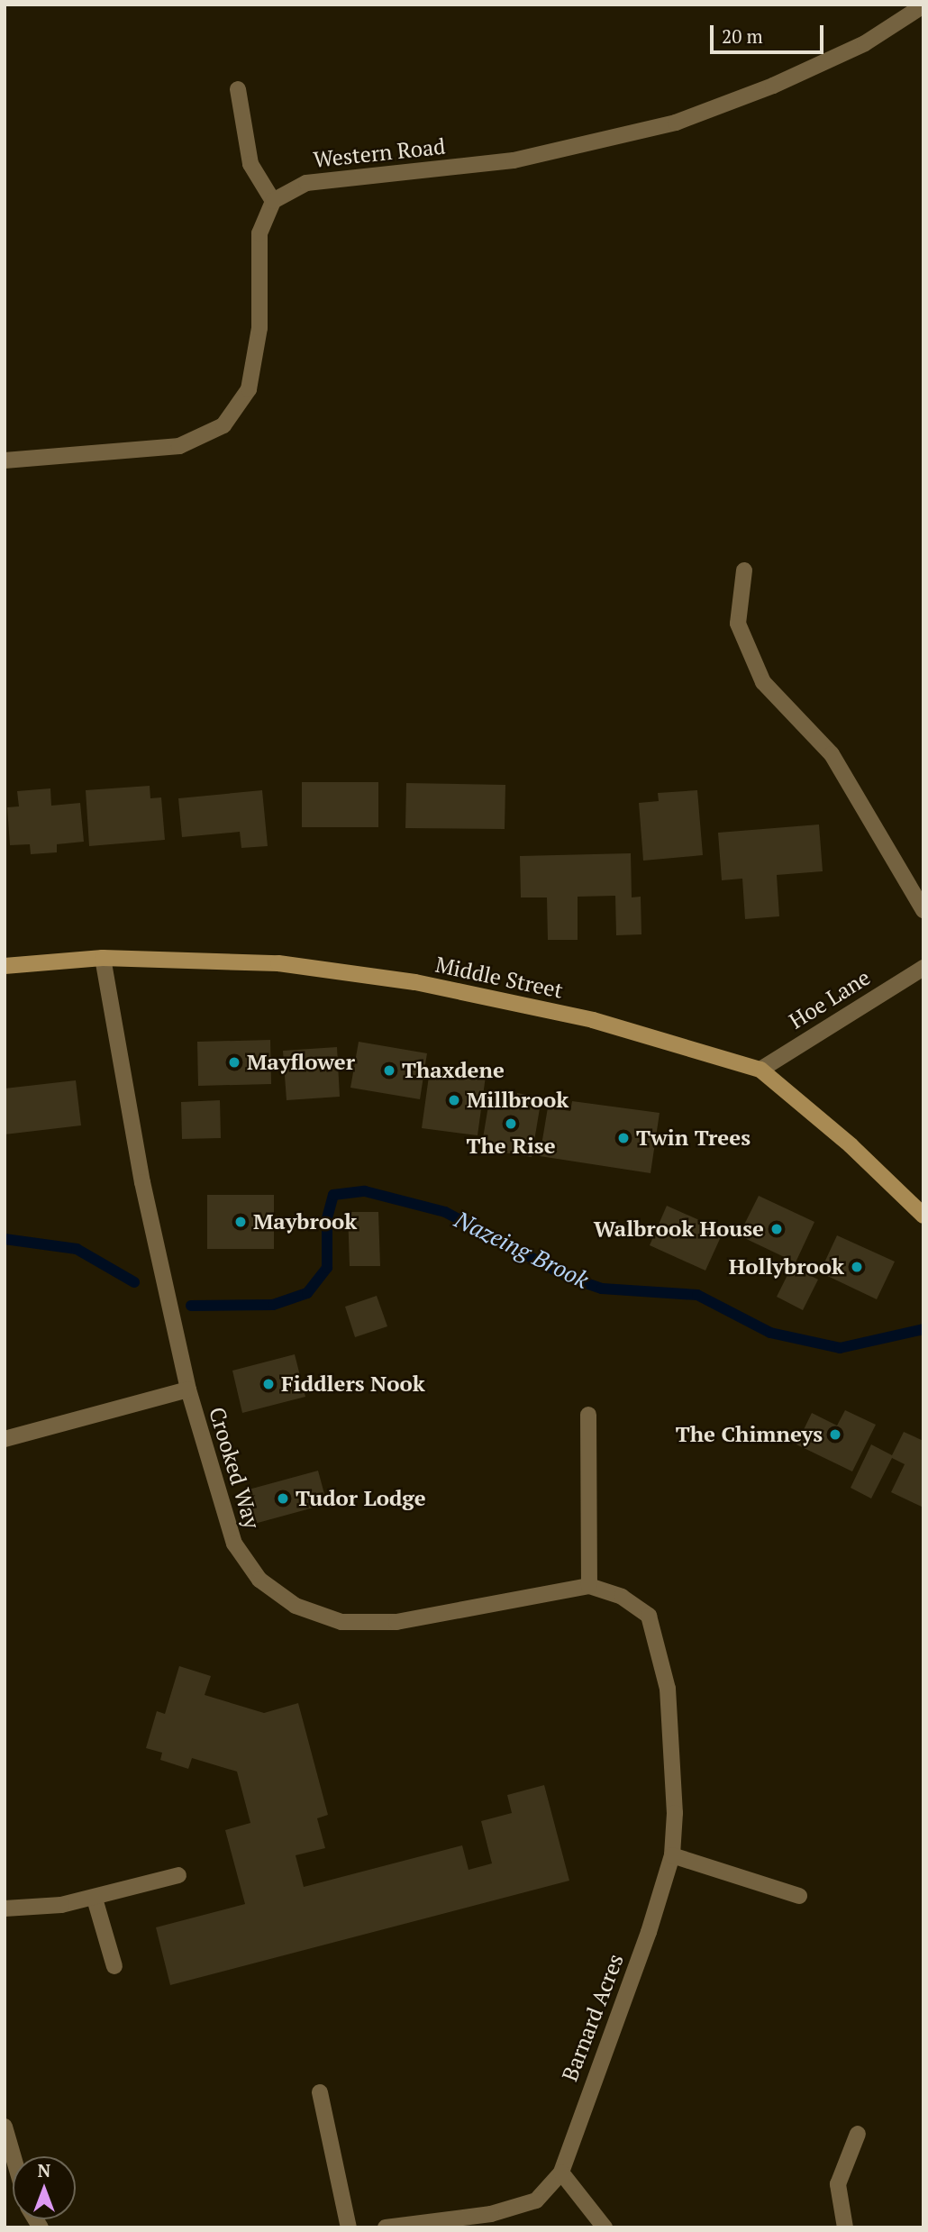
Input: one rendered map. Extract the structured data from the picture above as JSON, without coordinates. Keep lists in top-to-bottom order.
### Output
{
  "streets": {
    "street": [
      "Western Road",
      "Middle Street",
      "Hoe Lane",
      "Crooked Way",
      "Barnard Acres"
    ]
  },
  "crossings": [
    ["Middle Street", "Hoe Lane"],
    ["Middle Street", "Crooked Way"],
    ["Crooked Way", "Barnard Acres"]
  ],
  "water": ["Nazeing Brook"],
  "places": [
    "Mayflower",
    "Thaxdene",
    "Millbrook",
    "The Rise",
    "Twin Trees",
    "Maybrook",
    "Walbrook House",
    "Hollybrook",
    "Fiddlers Nook",
    "The Chimneys",
    "Tudor Lodge"
  ],
  "scale_bar": "20 m",
  "north": "top"
}
